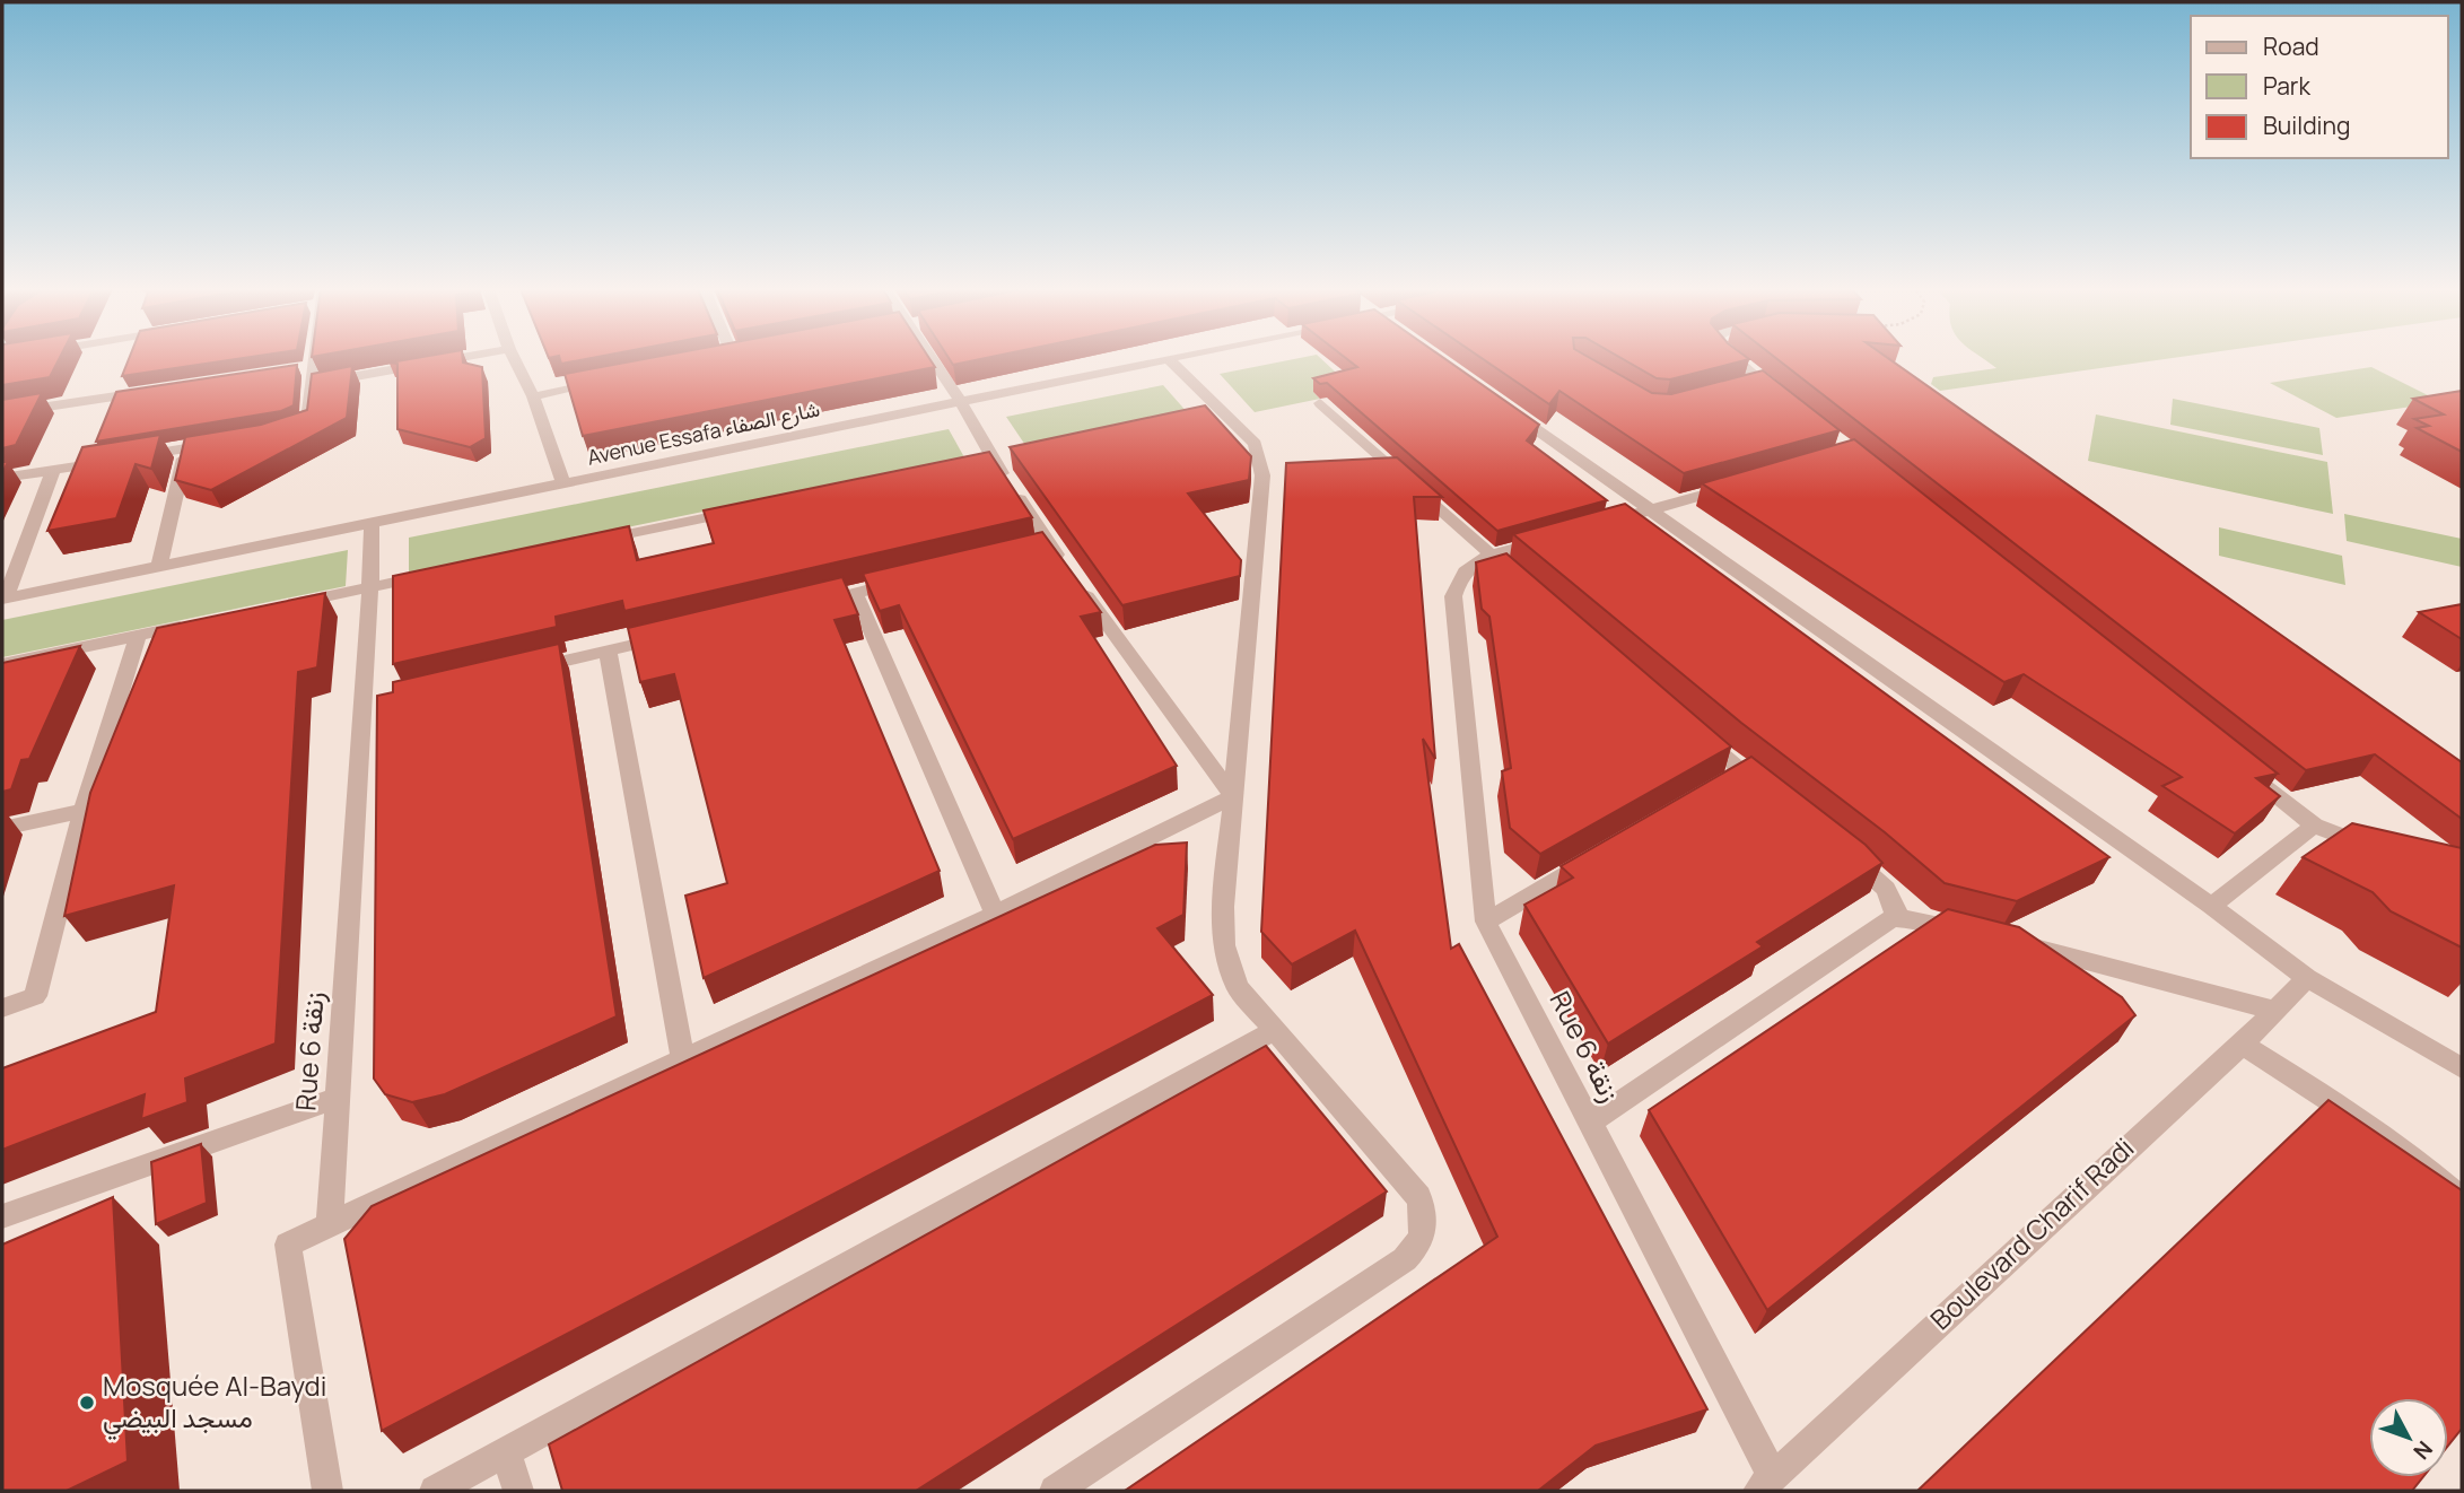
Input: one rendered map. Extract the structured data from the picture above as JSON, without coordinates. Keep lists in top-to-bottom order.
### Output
{
  "streets": {
    "street": ["Avenue Essafa شارع الصفاء", "Rue 6 زنقة", "Boulevard Charif Radi"]
  },
  "crossings": [
    ["Avenue Essafa شارع الصفاء", "Rue 6 زنقة"],
    ["Rue 6 زنقة", "Boulevard Charif Radi"]
  ],
  "places": ["Mosquée Al-Baydi مسجد البيضي"],
  "legend": ["Road", "Park", "Building"],
  "north": "bottom right"
}
